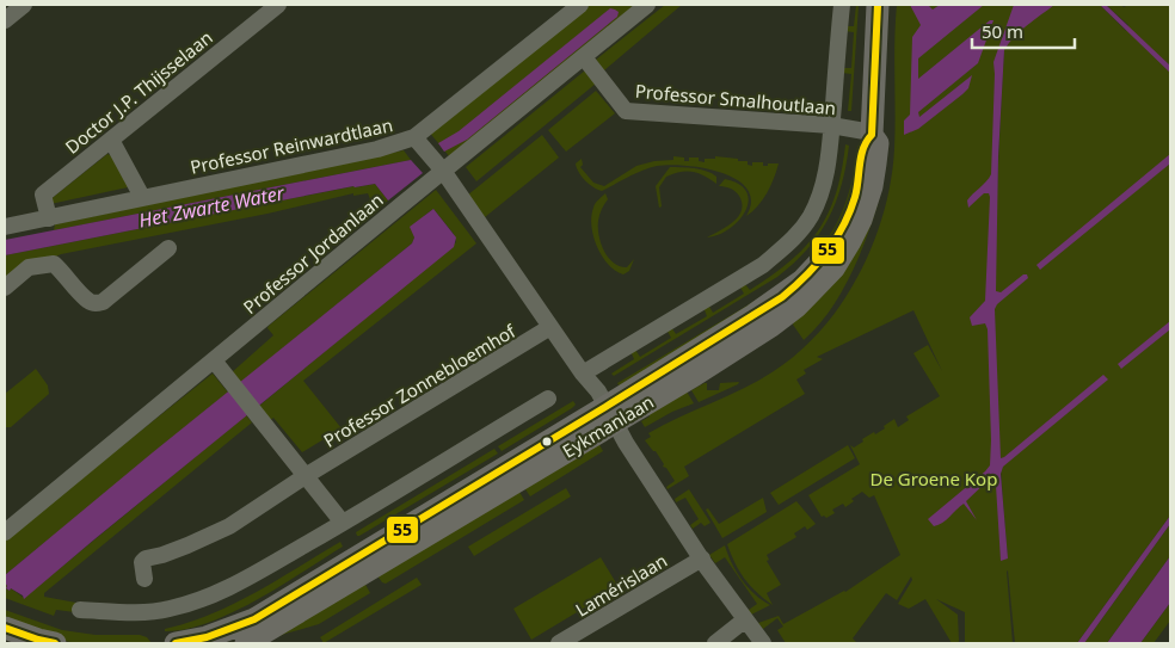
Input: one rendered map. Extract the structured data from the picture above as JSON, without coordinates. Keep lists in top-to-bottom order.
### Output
{
  "streets": {
    "main road": ["Eykmanlaan"],
    "street": [
      "Doctor J.P. Thijsselaan",
      "Professor Smalhoutlaan",
      "Professor Reinwardtlaan",
      "Professor Jordanlaan",
      "Professor Zonnebloemhof",
      "Lamérislaan"
    ]
  },
  "crossings": [
    ["Doctor J.P. Thijsselaan", "Professor Reinwardtlaan"],
    ["Professor Smalhoutlaan", "Professor Jordanlaan"],
    ["Professor Smalhoutlaan", "Eykmanlaan"]
  ],
  "water": ["Het Zwarte Water"],
  "parks": ["De Groene Kop"],
  "lines": ["transit line 55"],
  "scale_bar": "50 m"
}
